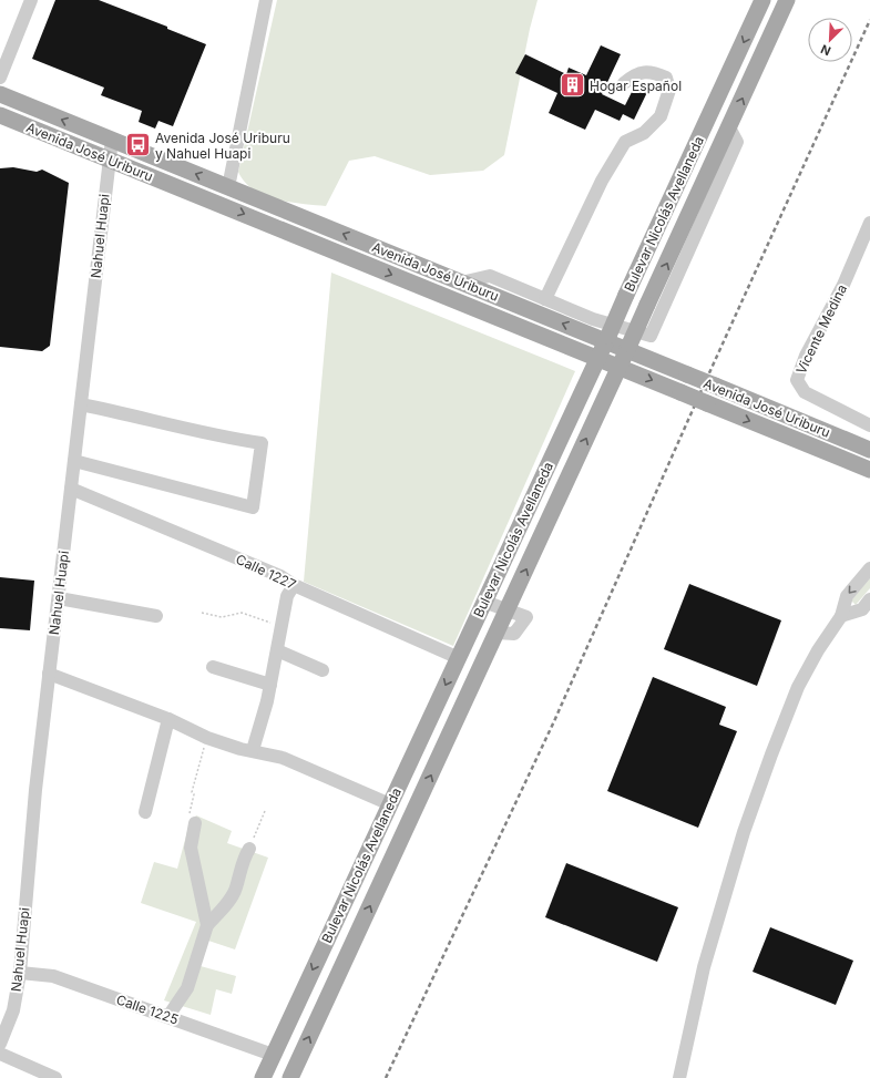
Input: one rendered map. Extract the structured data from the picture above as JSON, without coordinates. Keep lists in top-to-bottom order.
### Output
{
  "streets": {
    "main road": ["Avenida José Uriburu", "Bulevar Nicolás Avellaneda"],
    "street": [
      "Nahuel Huapi",
      "Vicente Medina",
      "Calle 1227",
      "Calle 1225"
    ]
  },
  "crossings": [
    ["Avenida José Uriburu", "Bulevar Nicolás Avellaneda"],
    ["Avenida José Uriburu", "Nahuel Huapi"],
    ["Bulevar Nicolás Avellaneda", "Calle 1227"],
    ["Bulevar Nicolás Avellaneda", "Calle 1225"],
    ["Nahuel Huapi", "Calle 1227"],
    ["Nahuel Huapi", "Calle 1225"]
  ],
  "places": {
    "building": ["Hogar Español"],
    "bus stop": ["Avenida José Uriburu y Nahuel Huapi"]
  },
  "north": "bottom left"
}
